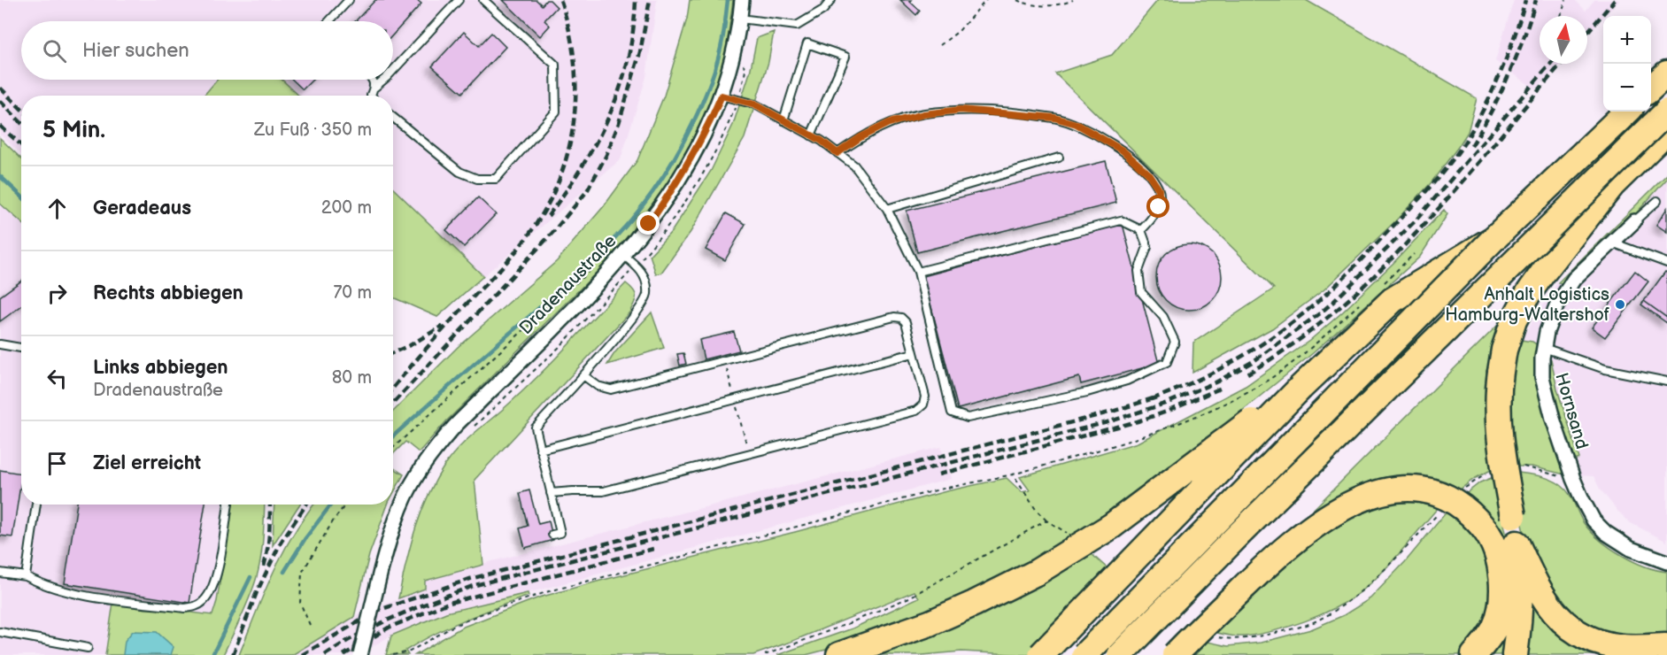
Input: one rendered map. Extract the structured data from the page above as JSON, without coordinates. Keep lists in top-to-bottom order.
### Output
{
  "streets": {
    "street": ["Dradenaustraße", "Hornsand"]
  },
  "places": ["Anhalt Logistics Hamburg-Waltershof"],
  "north": "top",
  "page": {
    "map_buttons": ["+", "−"],
    "search": "Hier suchen",
    "heading": ["5 Min.", "Zu Fuß · 350 m"],
    "list": [
      ["Geradeaus", "200 m"],
      ["Rechts abbiegen", "70 m"],
      ["Links abbiegen", "Dradenaustraße", "80 m"],
      "Ziel erreicht"
    ]
  }
}
